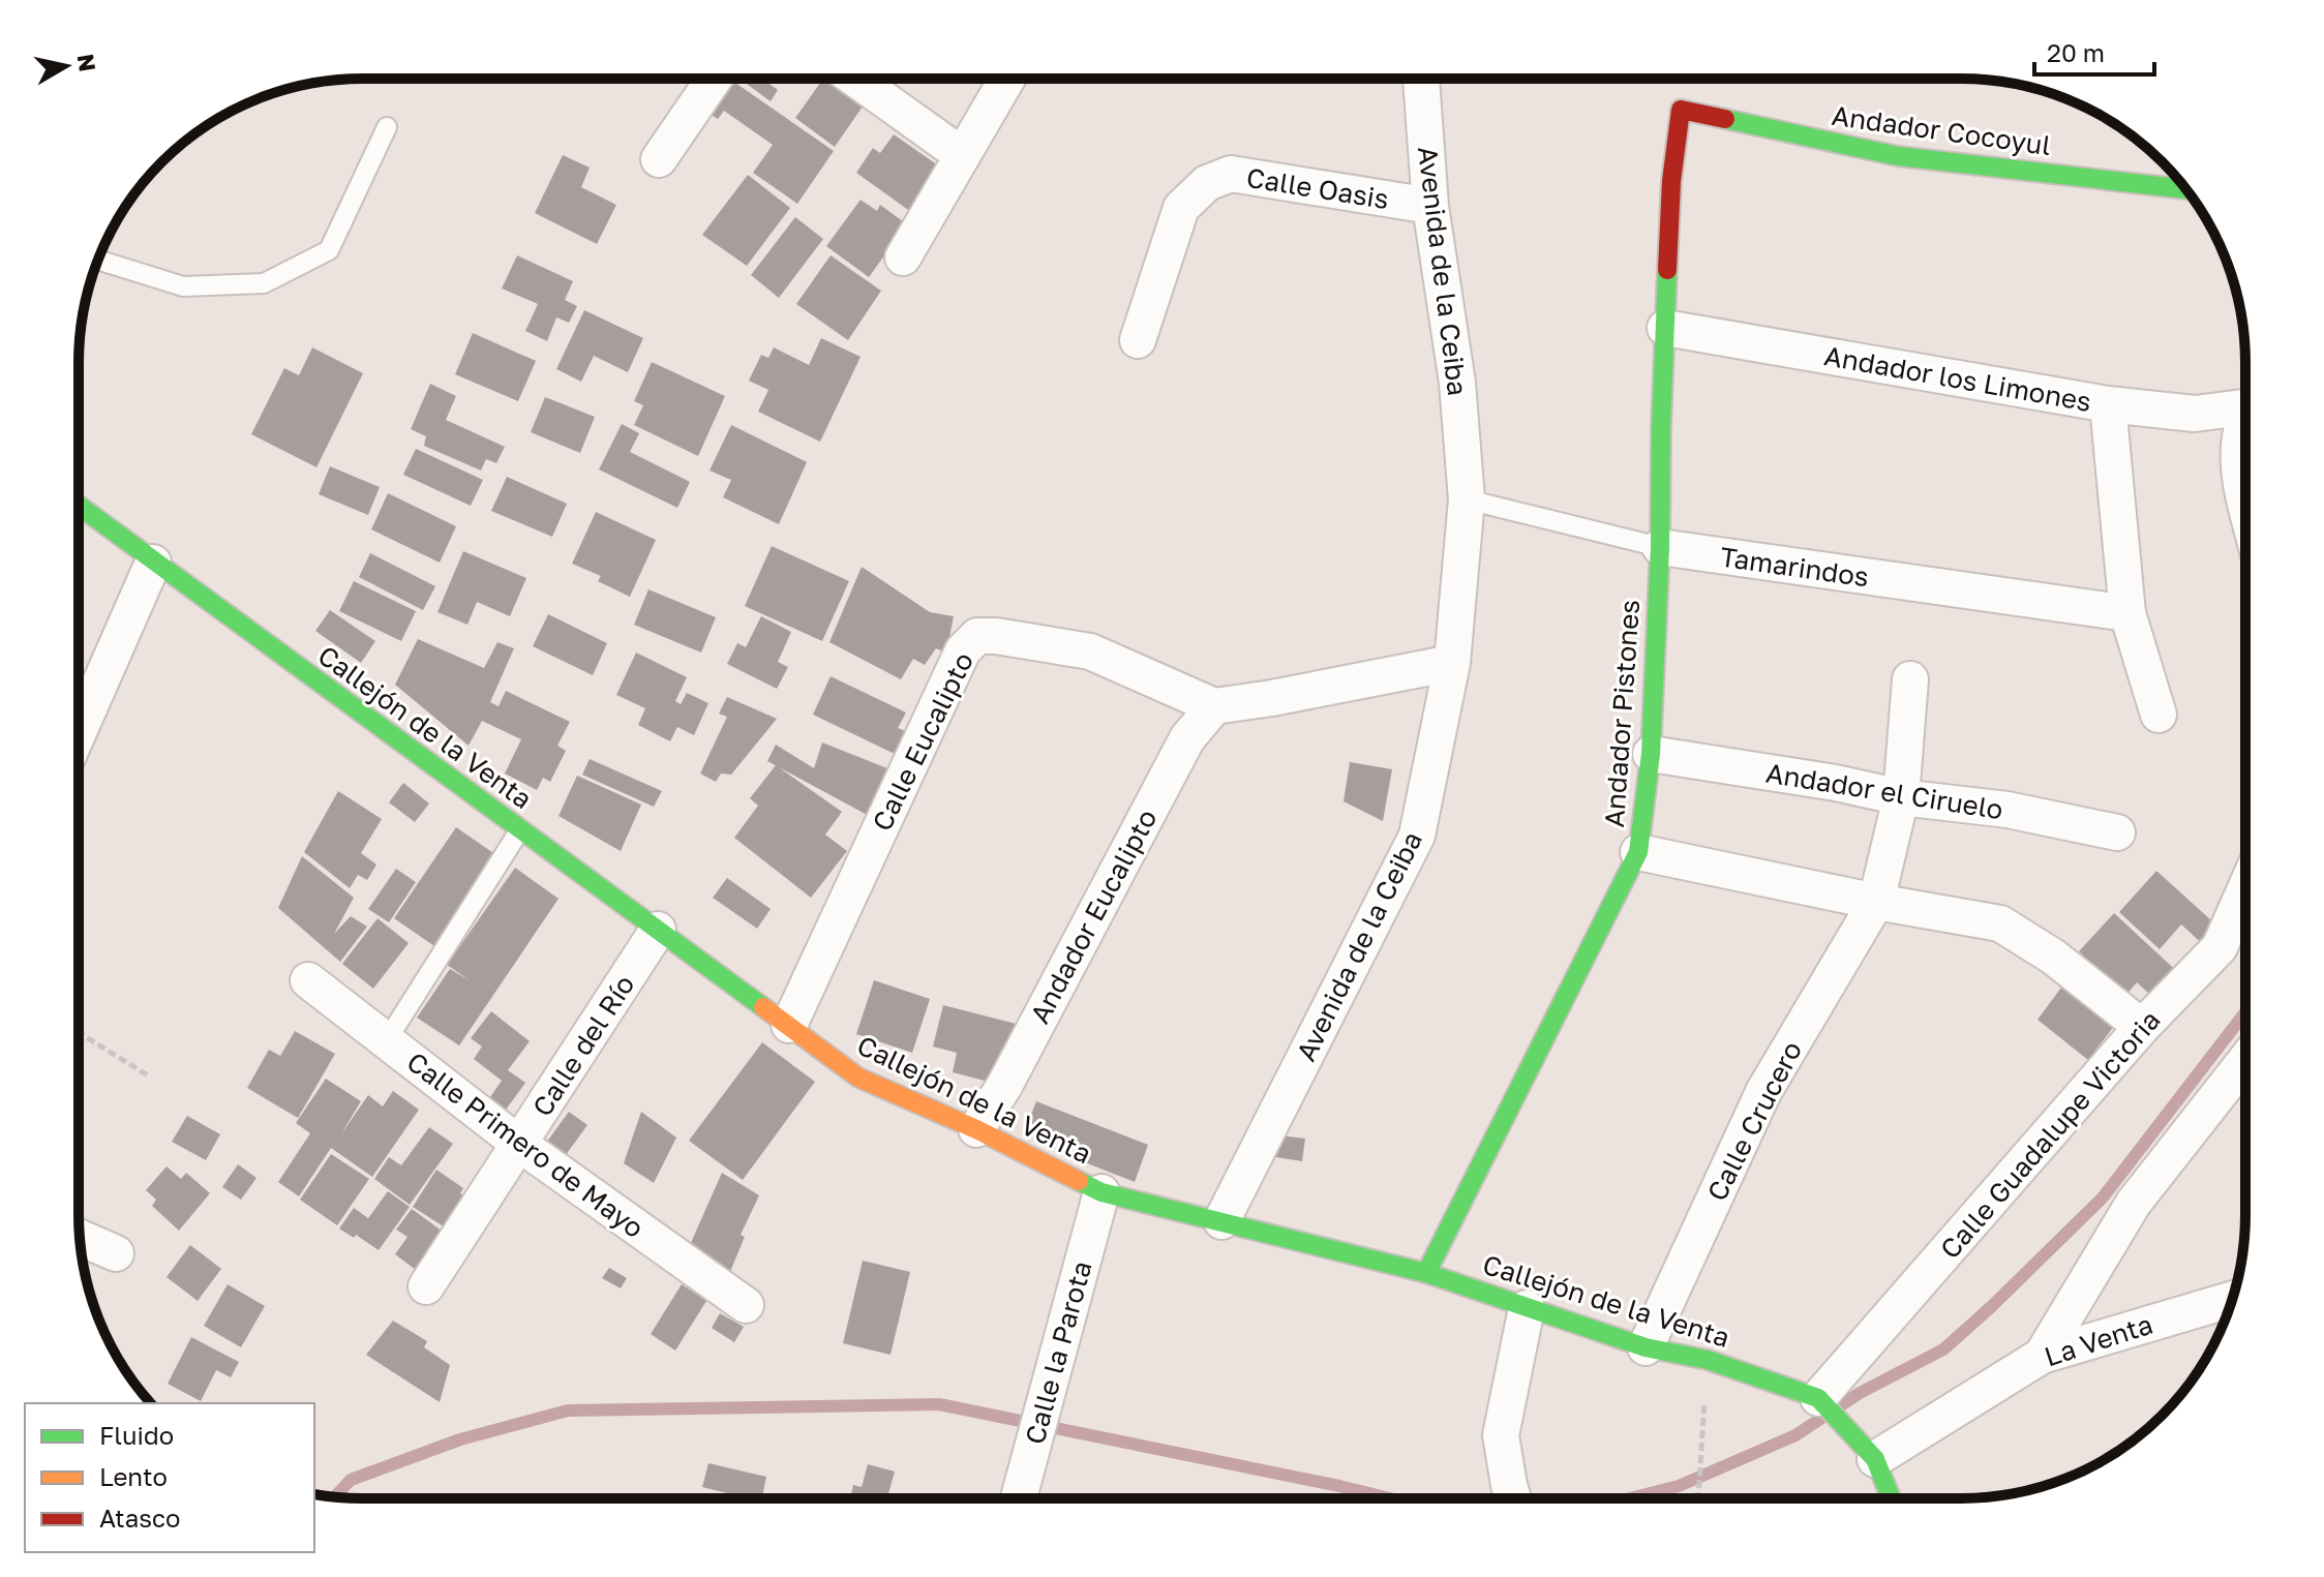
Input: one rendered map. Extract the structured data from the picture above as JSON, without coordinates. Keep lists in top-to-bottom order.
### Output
{
  "streets": {
    "street": [
      "Andador Cocoyul",
      "Calle Oasis",
      "Avenida de la Ceiba",
      "Andador los Limones",
      "Tamarindos",
      "Andador Pistones",
      "Callejón de la Venta",
      "Calle Eucalipto",
      "Andador el Ciruelo",
      "Andador Eucalipto",
      "Calle del Río",
      "Calle Crucero",
      "Calle Guadalupe Victoria",
      "Calle Primero de Mayo",
      "La Venta",
      "Calle la Parota"
    ]
  },
  "crossings": [
    ["Andador Cocoyul", "Andador Pistones"],
    ["Calle Oasis", "Avenida de la Ceiba"],
    ["Avenida de la Ceiba", "Tamarindos"],
    ["Avenida de la Ceiba", "Callejón de la Venta"],
    ["Andador los Limones", "Andador Pistones"],
    ["Tamarindos", "Andador Pistones"],
    ["Andador Pistones", "Callejón de la Venta"],
    ["Andador Pistones", "Andador el Ciruelo"],
    ["Callejón de la Venta", "Calle Eucalipto"],
    ["Callejón de la Venta", "Andador Eucalipto"],
    ["Callejón de la Venta", "Calle del Río"],
    ["Callejón de la Venta", "Calle Crucero"],
    ["Callejón de la Venta", "Calle Guadalupe Victoria"],
    ["Callejón de la Venta", "La Venta"],
    ["Callejón de la Venta", "Calle la Parota"],
    ["Calle Eucalipto", "Andador Eucalipto"],
    ["Andador el Ciruelo", "Calle Crucero"],
    ["Calle del Río", "Calle Primero de Mayo"]
  ],
  "legend": ["Fluido", "Lento", "Atasco"],
  "scale_bar": "20 m",
  "north": "right"
}
